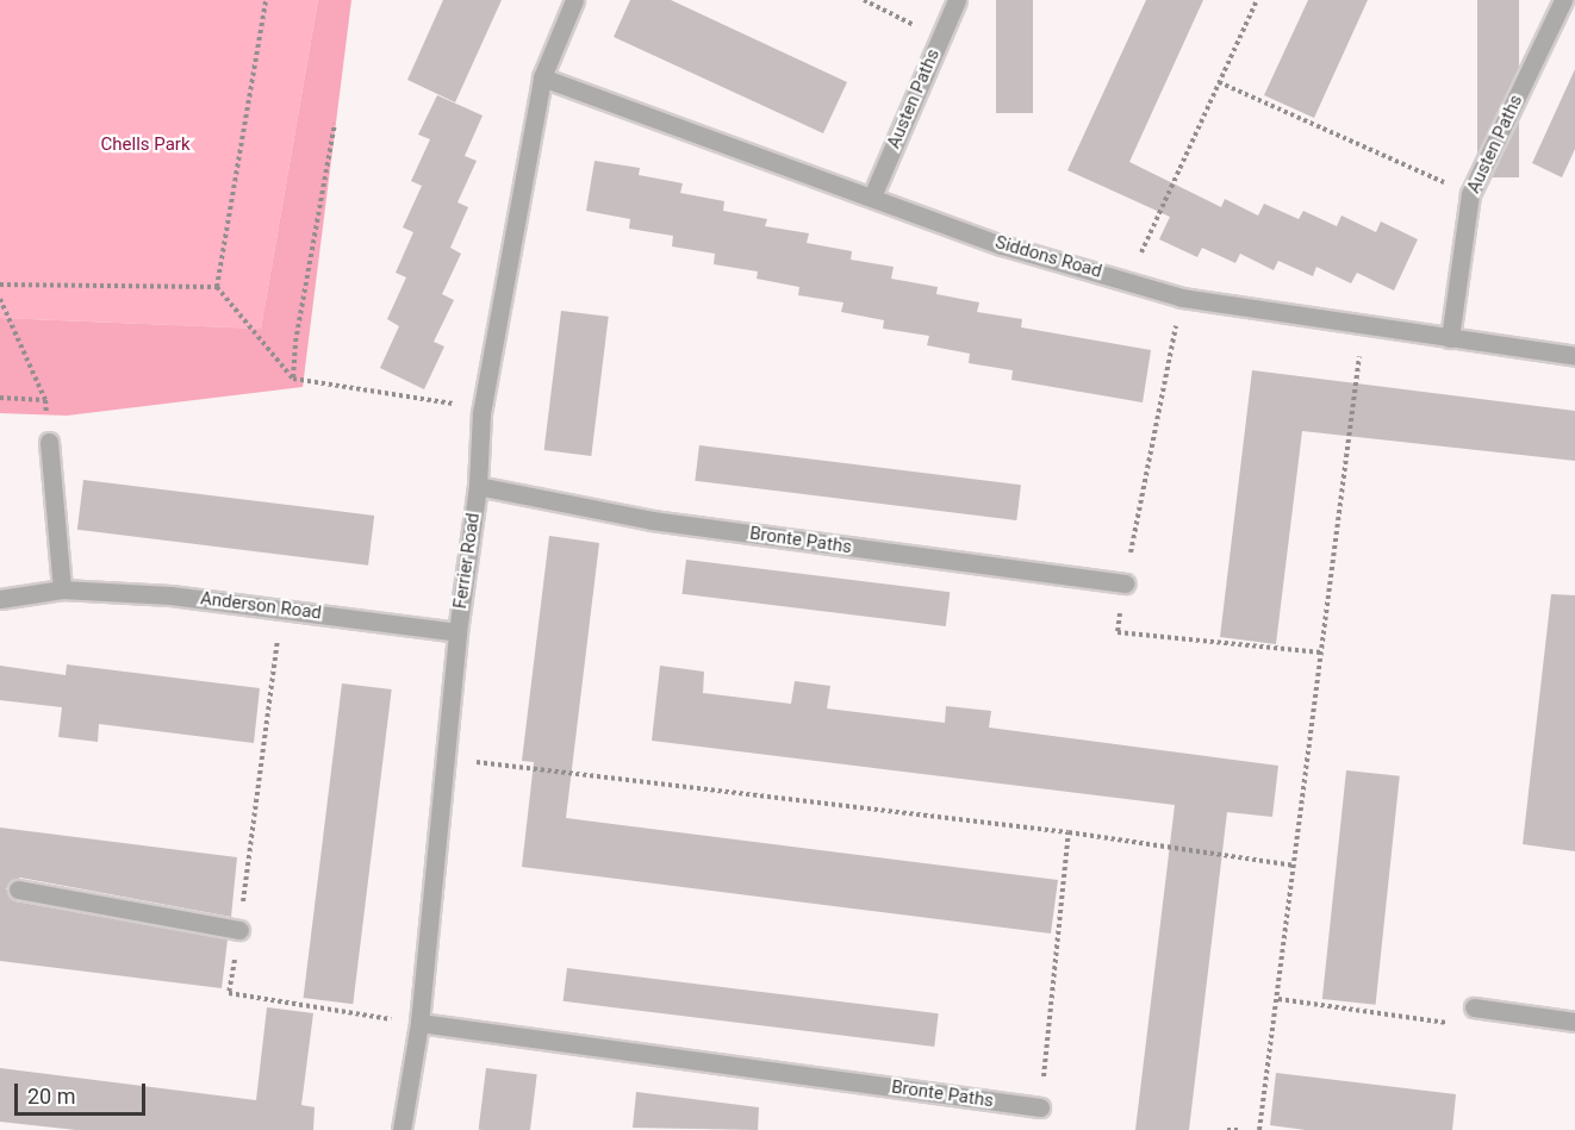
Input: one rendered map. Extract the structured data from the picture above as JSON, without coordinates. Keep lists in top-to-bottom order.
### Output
{
  "streets": {
    "street": [
      "Austen Paths",
      "Siddons Road",
      "Bronte Paths",
      "Ferrier Road",
      "Anderson Road"
    ]
  },
  "crossings": [
    ["Austen Paths", "Siddons Road"],
    ["Siddons Road", "Ferrier Road"],
    ["Bronte Paths", "Ferrier Road"],
    ["Ferrier Road", "Anderson Road"]
  ],
  "parks": ["Chells Park"],
  "scale_bar": "20 m"
}
